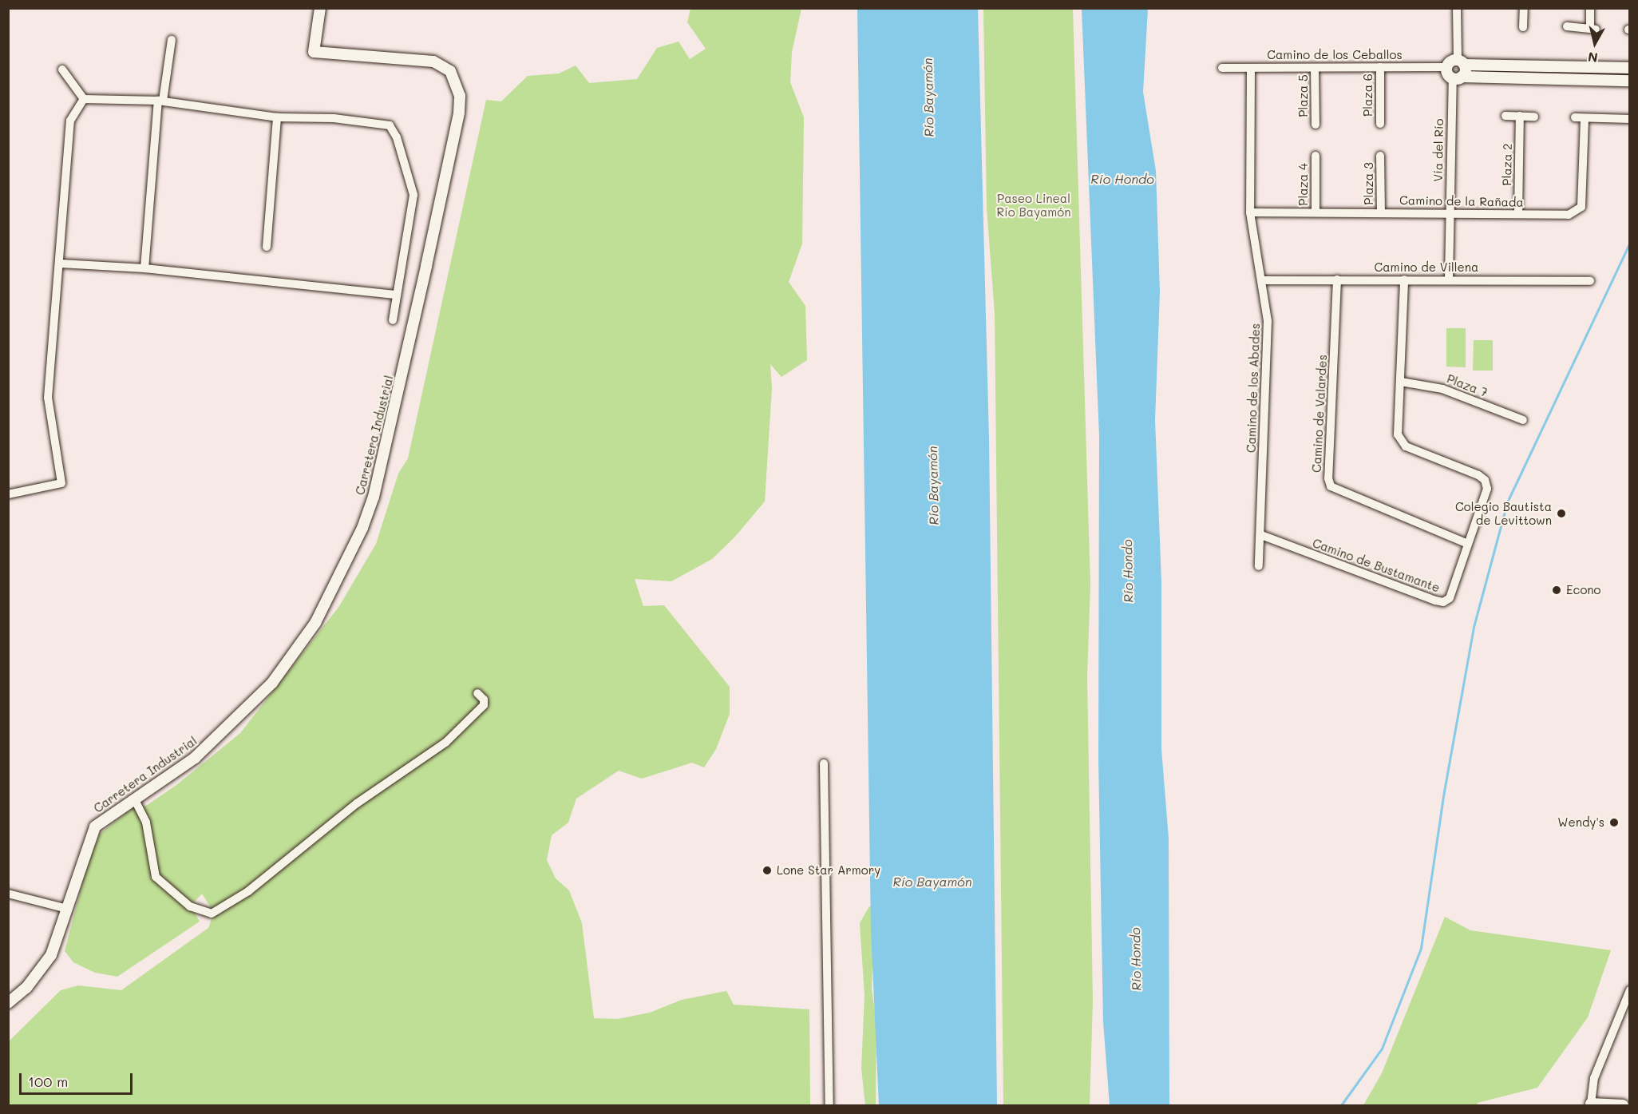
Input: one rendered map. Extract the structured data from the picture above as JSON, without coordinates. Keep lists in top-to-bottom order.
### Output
{
  "streets": {
    "street": [
      "Camino de los Ceballos",
      "Plaza 6",
      "Plaza 5",
      "Vía del Río",
      "Plaza 2",
      "Plaza 3",
      "Plaza 4",
      "Camino de la Rañada",
      "Camino de Villena",
      "Plaza 7",
      "Camino de los Abades",
      "Camino de Valardes",
      "Carretera Industrial",
      "Camino de Bustamante"
    ]
  },
  "crossings": [
    ["Camino de los Ceballos", "Plaza 6"],
    ["Camino de los Ceballos", "Plaza 5"],
    ["Camino de los Ceballos", "Camino de los Abades"],
    ["Vía del Río", "Camino de la Rañada"],
    ["Vía del Río", "Camino de Villena"],
    ["Plaza 2", "Camino de la Rañada"],
    ["Plaza 3", "Camino de la Rañada"],
    ["Plaza 4", "Camino de la Rañada"],
    ["Camino de la Rañada", "Camino de los Abades"],
    ["Camino de Villena", "Camino de los Abades"],
    ["Camino de Villena", "Camino de Valardes"],
    ["Camino de Villena", "Camino de Bustamante"],
    ["Plaza 7", "Camino de Bustamante"],
    ["Camino de los Abades", "Camino de Bustamante"],
    ["Camino de Valardes", "Camino de Bustamante"]
  ],
  "water": ["Río Bayamón", "Río Hondo"],
  "parks": ["Paseo Lineal Río Bayamón"],
  "places": [
    "Colegio Bautista de Levittown",
    "Econo",
    "Wendy's",
    "Lone Star Armory"
  ],
  "scale_bar": "100 m",
  "north": "bottom"
}
